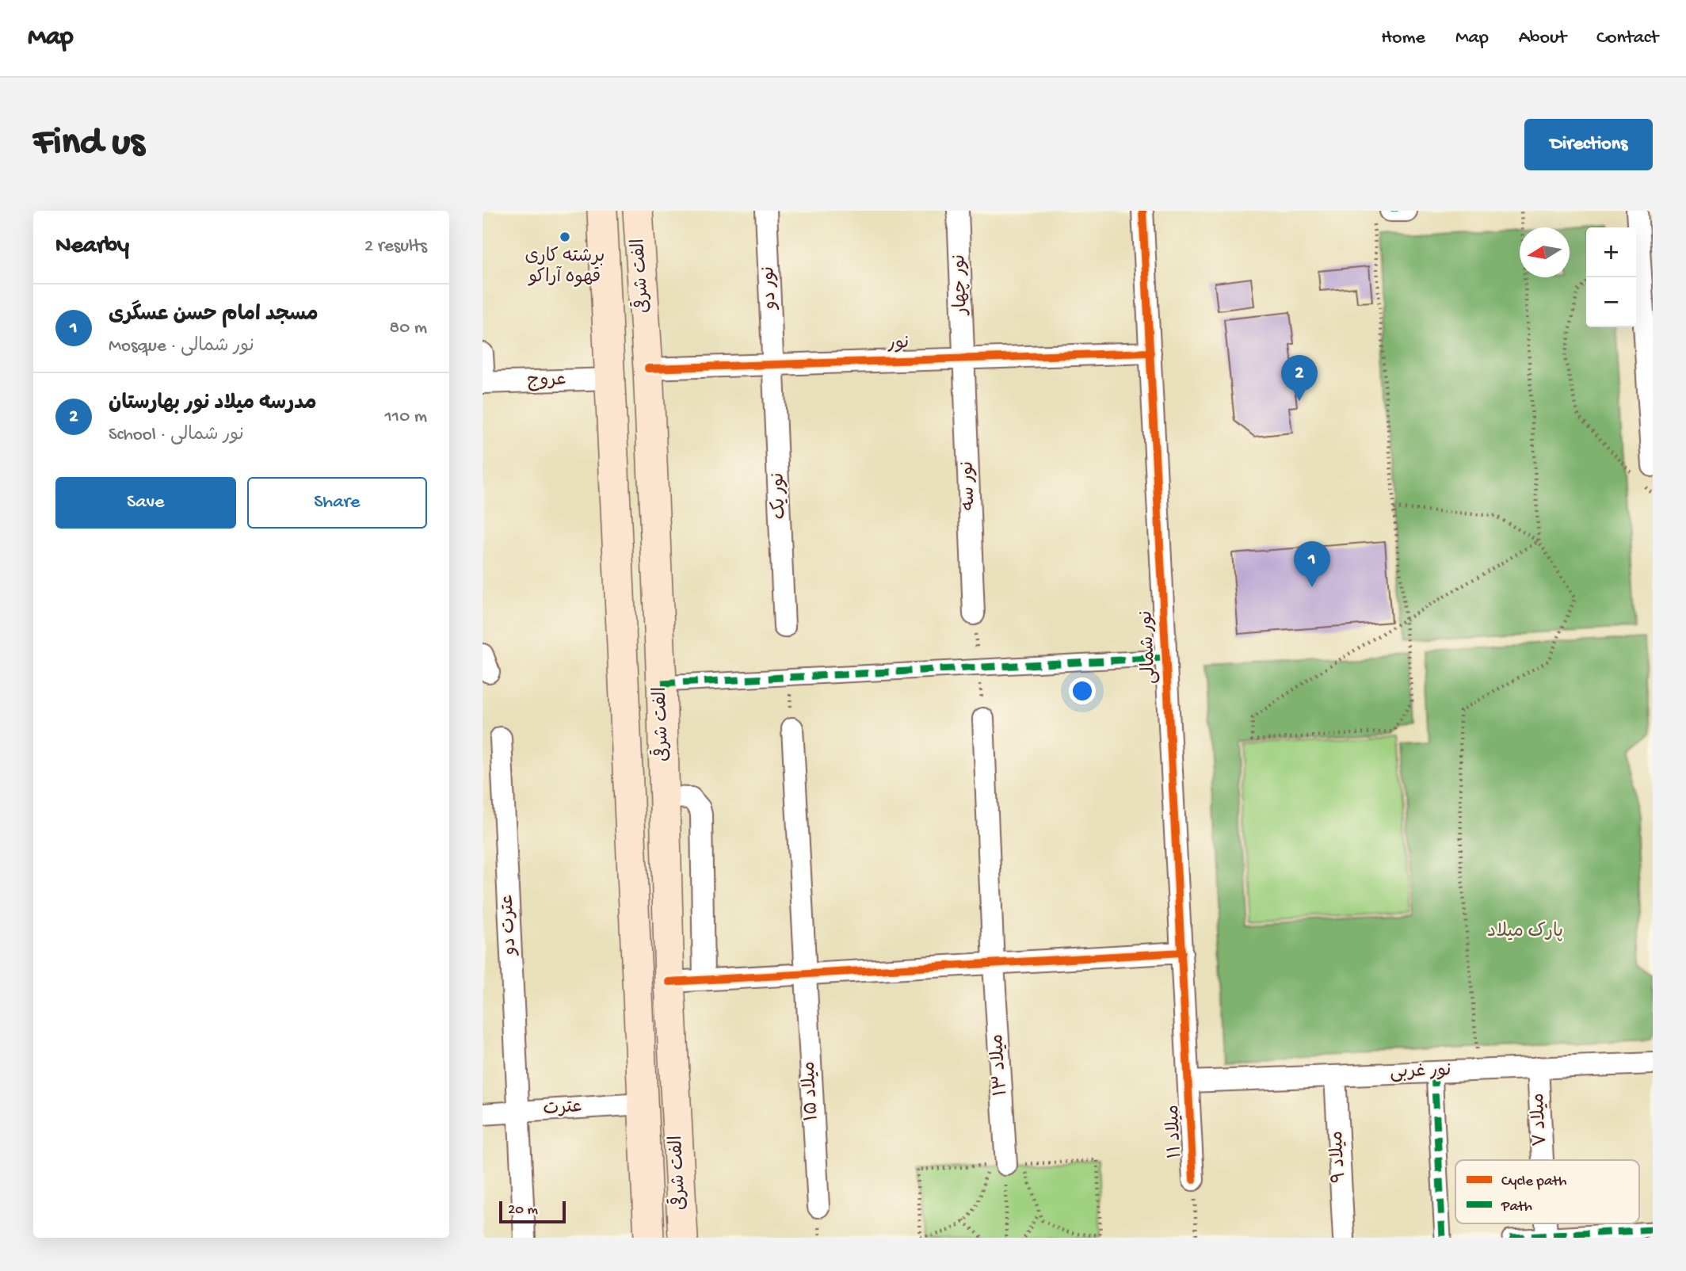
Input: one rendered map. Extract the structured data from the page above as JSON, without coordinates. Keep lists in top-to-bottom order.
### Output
{
  "streets": {
    "main road": ["الفت شرقی"],
    "street": [
      "نور چهار",
      "نور دو",
      "نور",
      "عروج",
      "نور سه",
      "نور یک",
      "نور شمالی",
      "عترت دو",
      "میلاد ۱۳",
      "نور غربی",
      "میلاد ۱۵",
      "عترت",
      "میلاد ۷",
      "میلاد ۱۱",
      "میلاد ۹"
    ]
  },
  "crossings": [
    ["الفت شرقی", "نور"],
    ["الفت شرقی", "عروج"],
    ["الفت شرقی", "عترت"],
    ["نور چهار", "نور"],
    ["نور چهار", "نور سه"],
    ["نور دو", "نور"],
    ["نور دو", "نور یک"],
    ["نور", "نور سه"],
    ["نور", "نور یک"],
    ["نور", "نور شمالی"],
    ["نور شمالی", "نور غربی"],
    ["نور شمالی", "میلاد ۱۱"],
    ["عترت دو", "عترت"],
    ["نور غربی", "میلاد ۷"],
    ["نور غربی", "میلاد ۱۱"],
    ["نور غربی", "میلاد ۹"]
  ],
  "parks": ["پارک میلاد"],
  "places": ["برشته کاری قهوه آراکو"],
  "legend": ["Cycle path", "Path"],
  "scale_bar": "20 m",
  "north": "left",
  "page": {
    "header": "Map",
    "nav": [
      "Home",
      "Map",
      "About",
      "Contact"
    ],
    "buttons": [
      "Directions",
      ["Save", "Share"]
    ],
    "title": "Find us",
    "heading": ["Nearby", "2 results"],
    "map_buttons": ["+", "−"],
    "list": [
      {
        "mark": "1",
        "name": "مسجد امام حسن عسگری",
        "note": "Mosque · نور شمالی",
        "value": "80 m"
      },
      {
        "mark": "2",
        "name": "مدرسه میلاد نور بهارستان",
        "note": "School · نور شمالی",
        "value": "110 m"
      }
    ],
    "pins": ["2", "1"],
    "scale": "20 m"
  }
}
